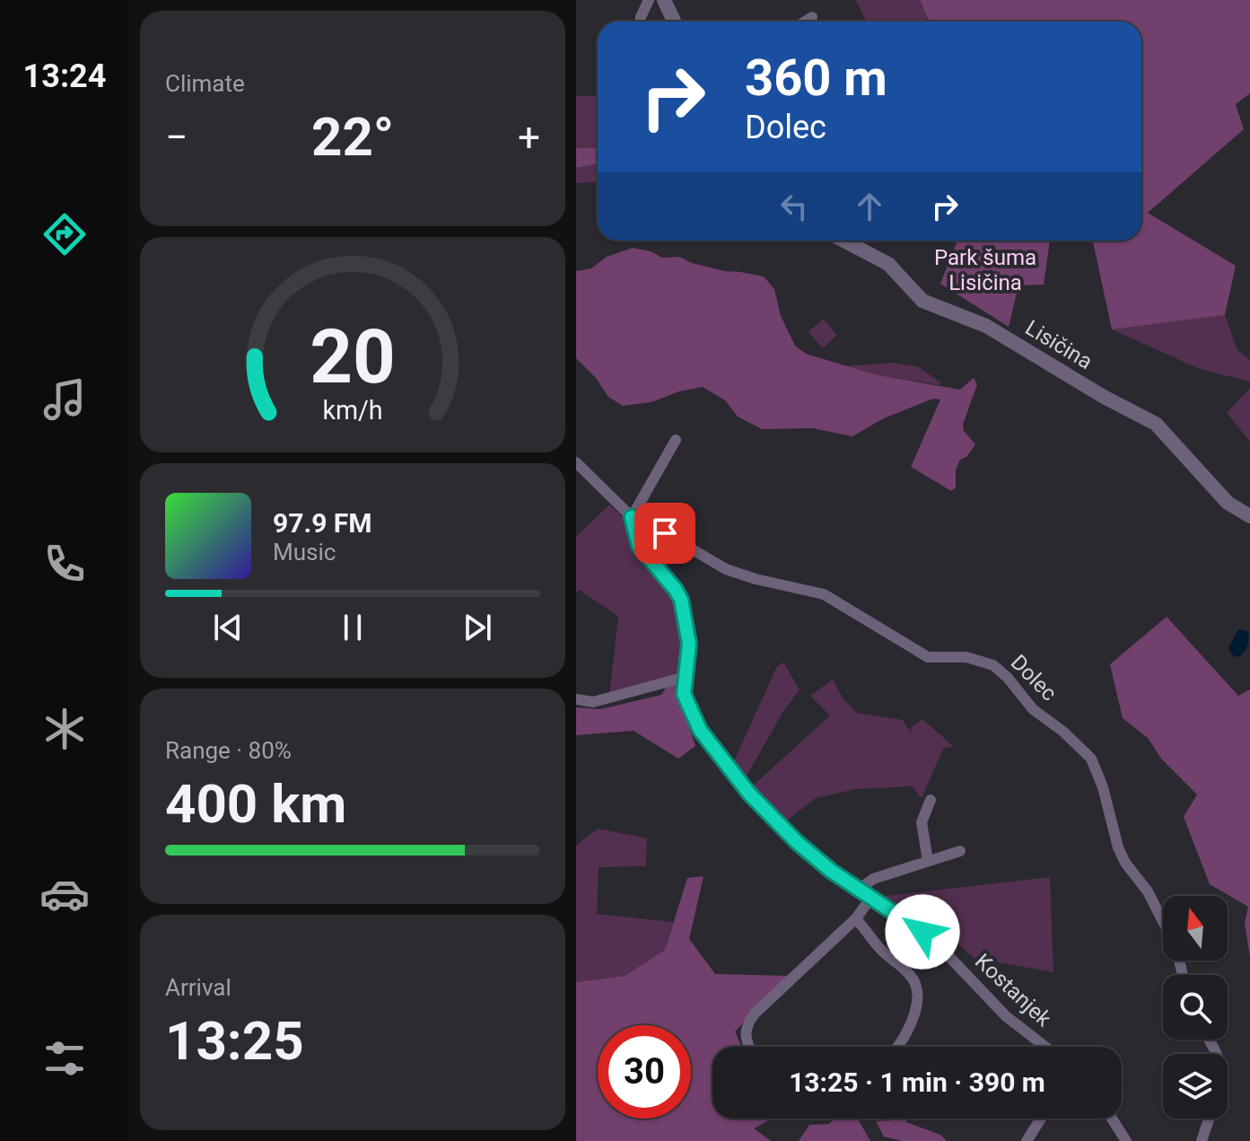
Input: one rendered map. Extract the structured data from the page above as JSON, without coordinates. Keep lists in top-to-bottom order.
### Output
{
  "streets": {
    "street": ["Lisičina", "Dolec", "Kostanjek"]
  },
  "crossings": [
    ["Dolec", "Kostanjek"]
  ],
  "parks": ["Park šuma Lisičina"],
  "north": "top",
  "page": {
    "tabs": "13:24",
    "tile": [
      "Climate",
      ["Range · 80%", "400 km"],
      ["Arrival", "13:25"]
    ],
    "turn": ["360 m", "Dolec"],
    "heat": ["−", "22°", "+"],
    "song": ["97.9 FM", "Music"],
    "limit": "30",
    "trip": "13:25 · 1 min · 390 m",
    "gauge": ["20", "km/h"]
  }
}
